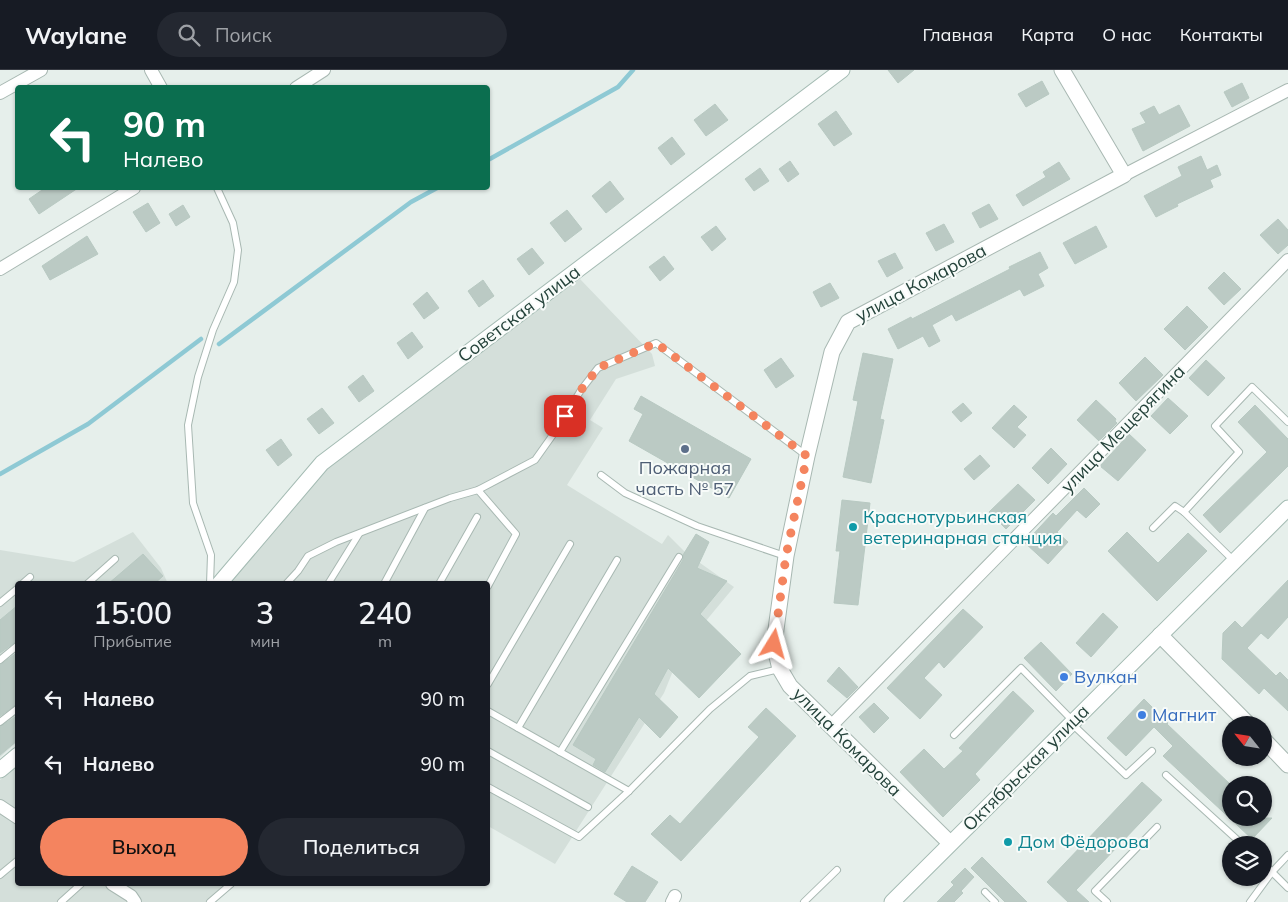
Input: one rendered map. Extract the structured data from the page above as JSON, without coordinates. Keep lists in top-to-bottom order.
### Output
{
  "streets": {
    "main road": ["улица Комарова", "Советская улица", "Октябрьская улица"],
    "street": ["улица Мещерягина"]
  },
  "crossings": [
    ["улица Комарова", "улица Мещерягина"],
    ["улица Комарова", "Октябрьская улица"]
  ],
  "places": [
    "Пожарная часть № 57",
    "Краснотурьинская ветеринарная станция",
    "Вулкан",
    "Магнит",
    "Дом Фёдорова"
  ],
  "north": "top left",
  "page": {
    "header": "Waylane",
    "search": "Поиск",
    "nav": [
      "Главная",
      "Карта",
      "О нас",
      "Контакты"
    ],
    "turn": ["90 m", "Налево"],
    "eta": [
      "15:00",
      "Прибытие",
      "3",
      "мин",
      "240",
      "m"
    ],
    "list": [
      {
        "name": "Налево",
        "value": "90 m"
      },
      {
        "name": "Налево",
        "value": "90 m"
      }
    ],
    "buttons": ["Выход", "Поделиться"]
  }
}
